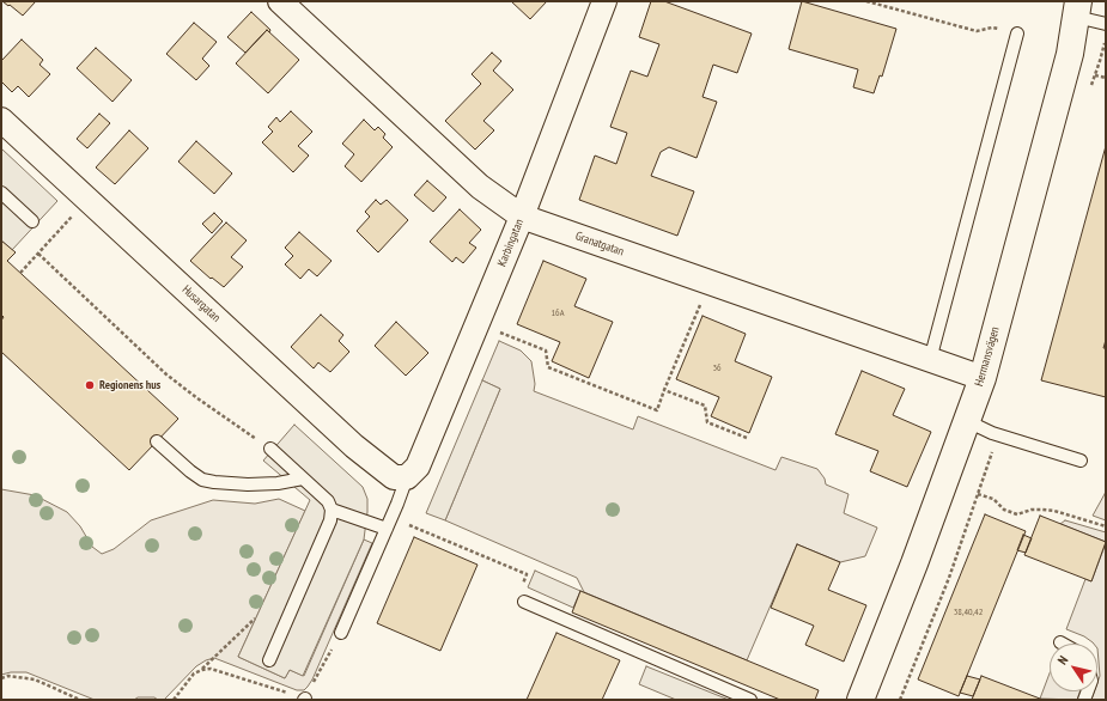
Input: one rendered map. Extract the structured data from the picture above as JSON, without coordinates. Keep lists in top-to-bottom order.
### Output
{
  "streets": {
    "street": [
      "Karbingatan",
      "Granatgatan",
      "Husargatan",
      "Hermansvägen"
    ]
  },
  "crossings": [
    ["Karbingatan", "Granatgatan"],
    ["Karbingatan", "Husargatan"],
    ["Granatgatan", "Hermansvägen"]
  ],
  "places": ["Regionens hus"],
  "house_numbers": ["16A", "36", "38,40,42"],
  "north": "top left"
}
